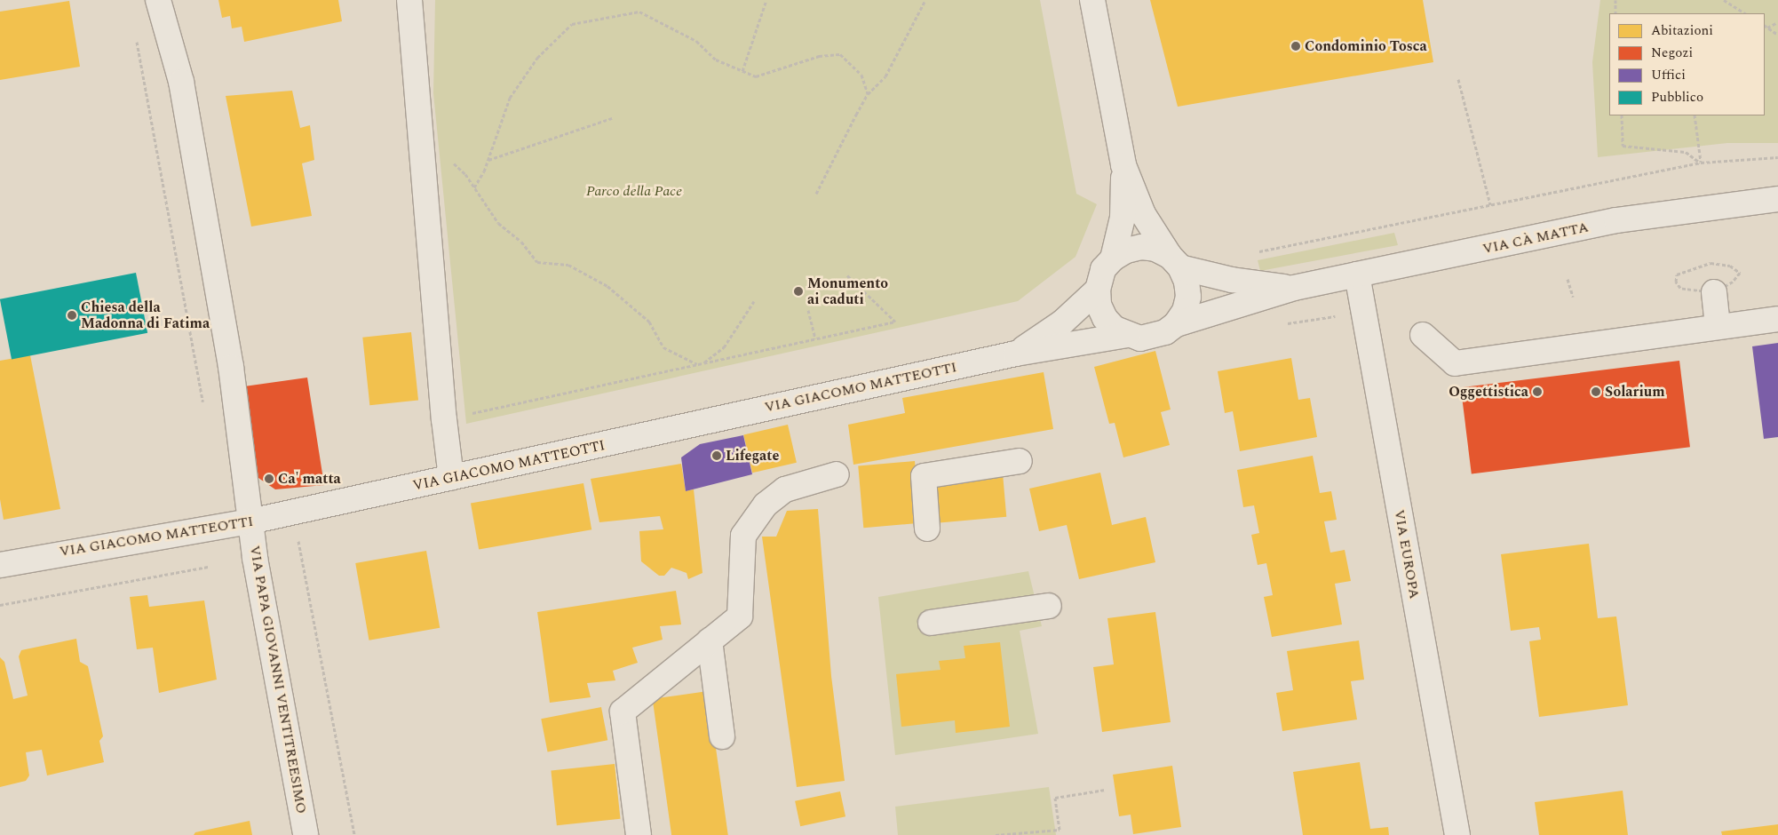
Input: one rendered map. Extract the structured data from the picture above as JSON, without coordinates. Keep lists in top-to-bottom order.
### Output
{
  "streets": {
    "street": [
      "VIA CÀ MATTA",
      "VIA GIACOMO MATTEOTTI",
      "VIA EUROPA",
      "VIA PAPA GIOVANNI VENTITREESIMO"
    ]
  },
  "crossings": [
    ["VIA CÀ MATTA", "VIA GIACOMO MATTEOTTI"],
    ["VIA CÀ MATTA", "VIA EUROPA"],
    ["VIA GIACOMO MATTEOTTI", "VIA PAPA GIOVANNI VENTITREESIMO"]
  ],
  "parks": ["Parco della Pace"],
  "places": [
    "Condominio Tosca",
    "Monumento ai caduti",
    "Chiesa della Madonna di Fatima",
    "Oggettistica",
    "Solarium",
    "Lifegate",
    "Ca' matta"
  ],
  "legend": [
    "Abitazioni",
    "Negozi",
    "Uffici",
    "Pubblico"
  ]
}
